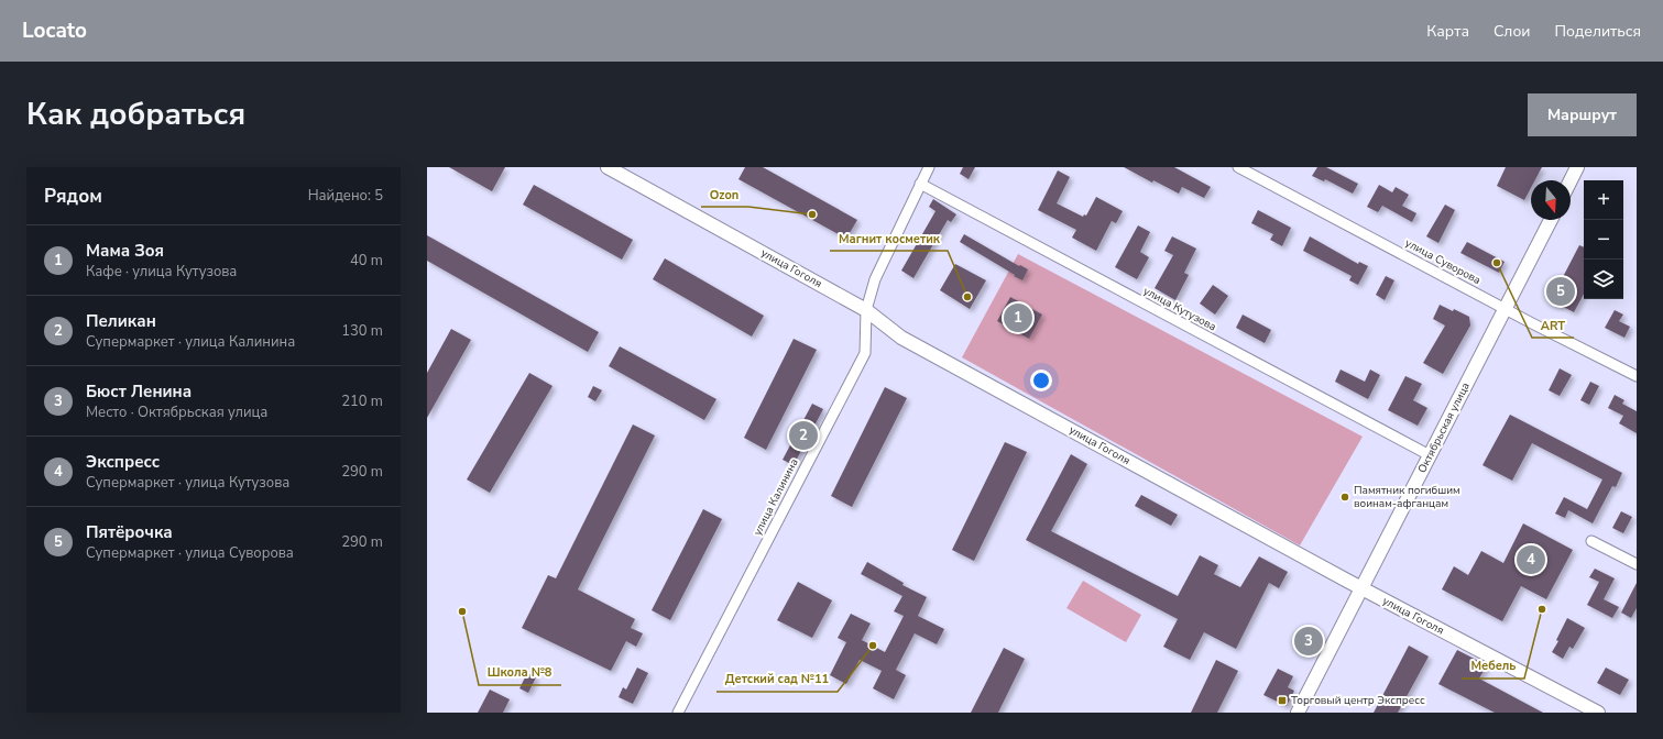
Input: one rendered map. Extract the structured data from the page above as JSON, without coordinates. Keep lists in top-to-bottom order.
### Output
{
  "streets": {
    "main road": ["улица Гоголя", "Октябрьская улица"],
    "street": ["улица Суворова", "улица Кутузова", "улица Калинина"]
  },
  "crossings": [
    ["улица Суворова", "Октябрьская улица"],
    ["улица Гоголя", "Октябрьская улица"],
    ["улица Гоголя", "улица Калинина"],
    ["улица Кутузова", "Октябрьская улица"],
    ["улица Кутузова", "улица Калинина"]
  ],
  "places": {
    "other": [
      "Ozon",
      "ART",
      "Магнит косметик",
      "Памятник погибшим воинам-афганцам",
      "Мебель",
      "Школа №8",
      "Детский сад №11"
    ],
    "transit": ["Торговый центр Экспресс"]
  },
  "north": "bottom",
  "page": {
    "header": "Locato",
    "nav": ["Карта", "Слои", "Поделиться"],
    "title": "Как добраться",
    "buttons": "Маршрут",
    "heading": ["Рядом", "Найдено: 5"],
    "map_buttons": ["+", "−"],
    "list": [
      {
        "mark": "1",
        "name": "Мама Зоя",
        "note": "Кафе · улица Кутузова",
        "value": "40 m"
      },
      {
        "mark": "2",
        "name": "Пеликан",
        "note": "Супермаркет · улица Калинина",
        "value": "130 m"
      },
      {
        "mark": "3",
        "name": "Бюст Ленина",
        "note": "Место · Октябрьская улица",
        "value": "210 m"
      },
      {
        "mark": "4",
        "name": "Экспресс",
        "note": "Супермаркет · улица Кутузова",
        "value": "290 m"
      },
      {
        "mark": "5",
        "name": "Пятёрочка",
        "note": "Супермаркет · улица Суворова",
        "value": "290 m"
      }
    ],
    "pins": [
      "5",
      "1",
      "2",
      "4",
      "3"
    ]
  }
}
